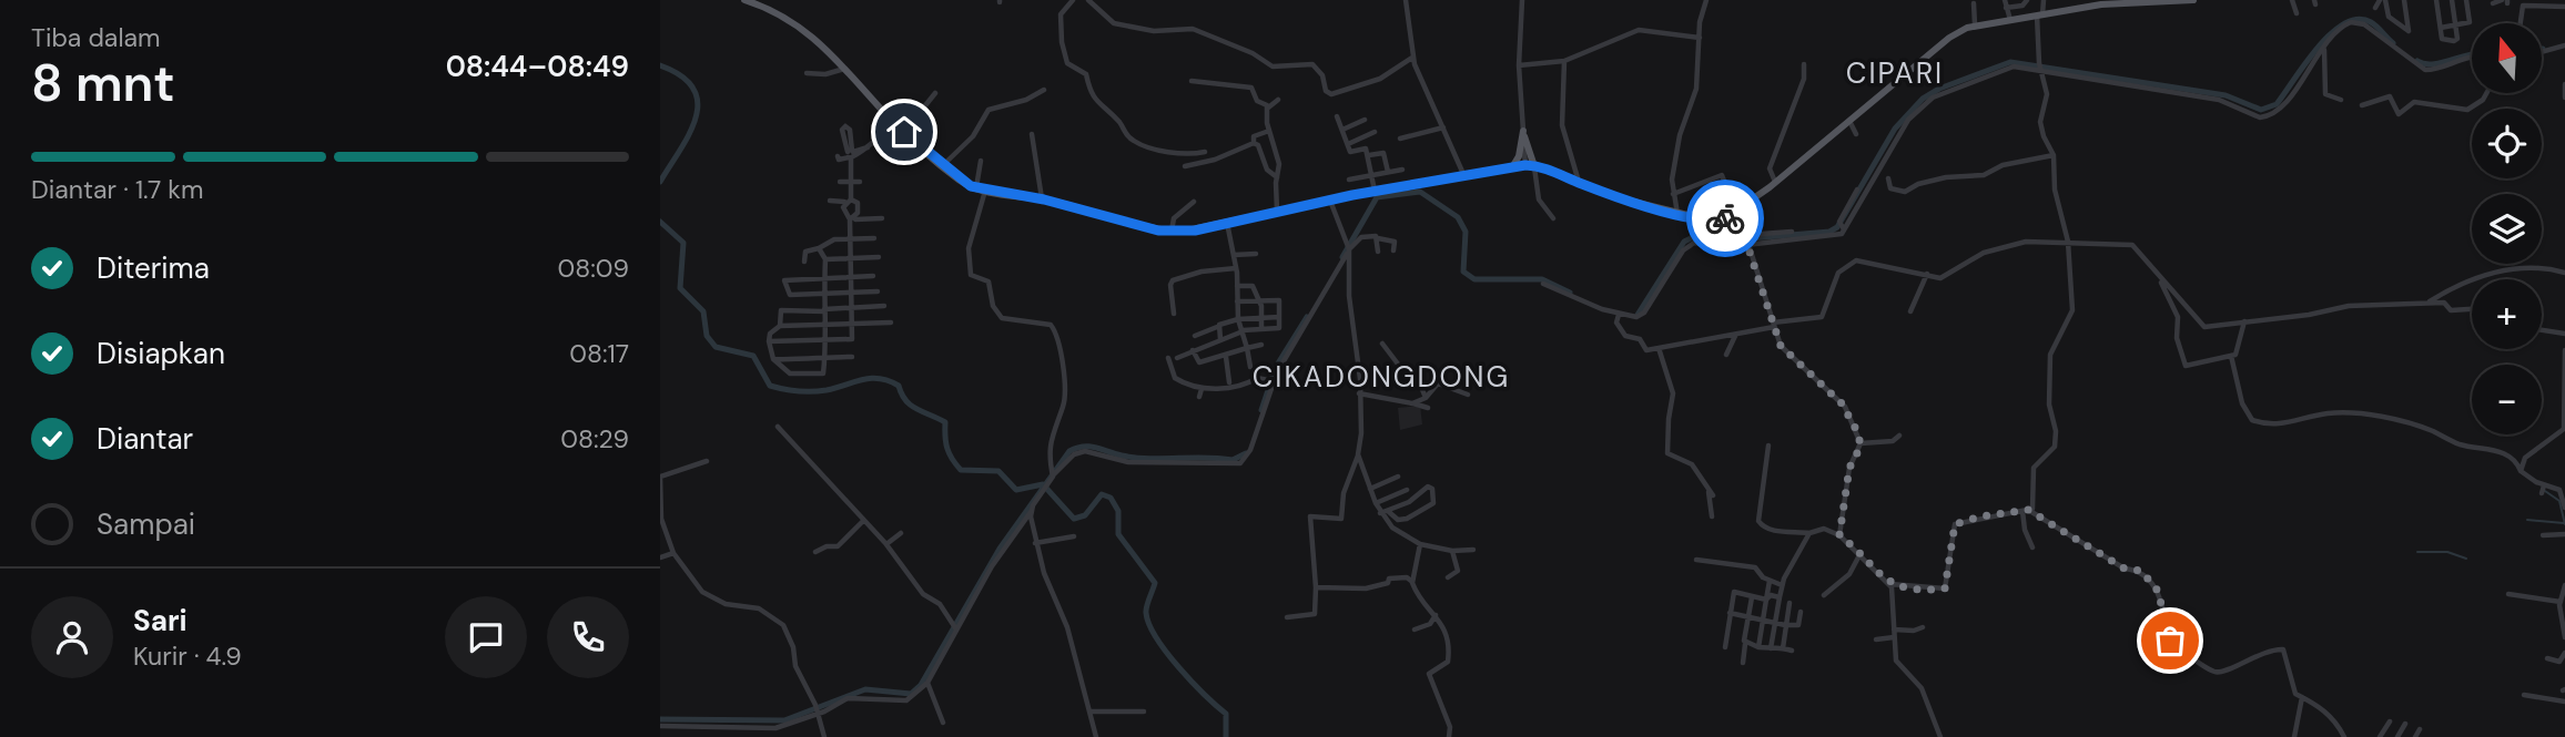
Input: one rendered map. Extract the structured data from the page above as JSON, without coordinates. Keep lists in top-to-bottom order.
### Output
{
  "districts": ["CIPARI", "CIKADONGDONG"],
  "north": "top",
  "page": {
    "heading": ["8 mnt", "Tiba dalam", "08:44–08:49"],
    "panel": ["Sari", "Kurir · 4.9"],
    "map_buttons": ["+", "−"],
    "bar": "Diantar · 1.7 km",
    "list": [
      ["Diterima", "08:09"],
      ["Disiapkan", "08:17"],
      ["Diantar", "08:29"],
      "Sampai"
    ]
  }
}
